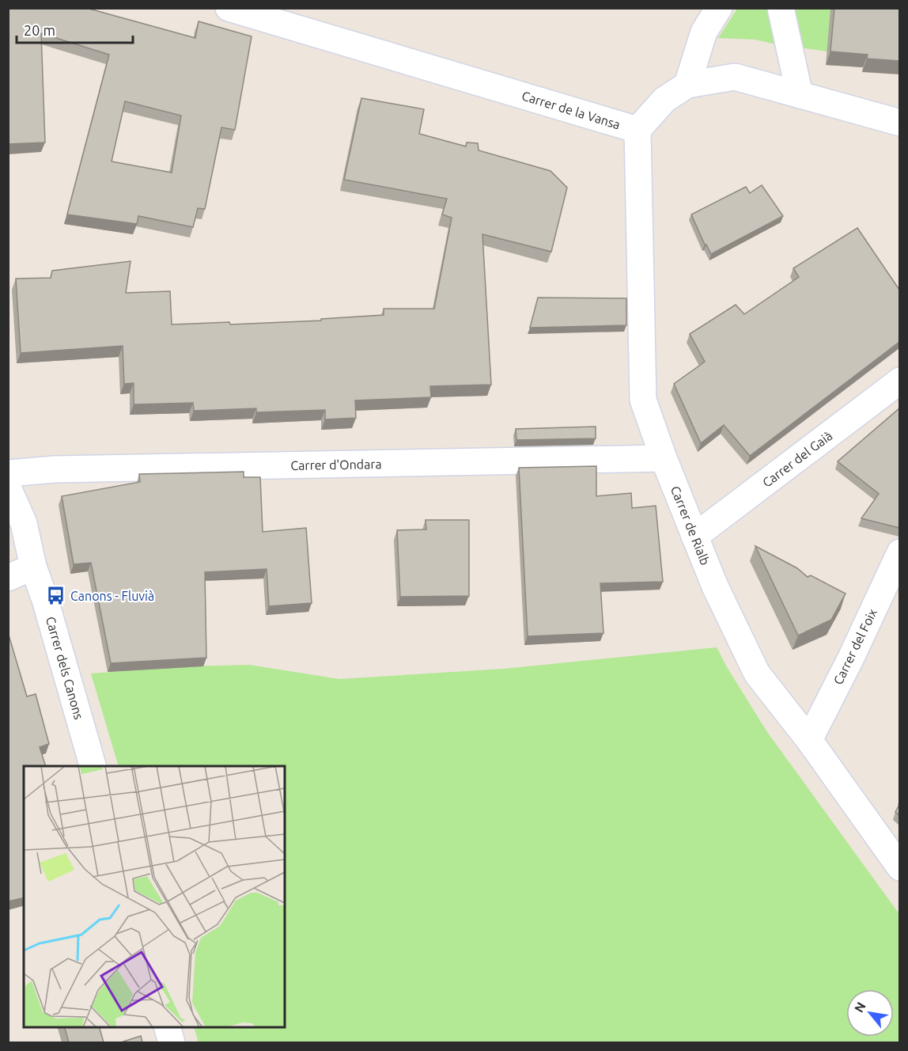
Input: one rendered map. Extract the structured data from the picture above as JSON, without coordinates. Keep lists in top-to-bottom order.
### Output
{
  "streets": {
    "street": [
      "Carrer de la Vansa",
      "Carrer del Gaià",
      "Carrer d'Ondara",
      "Carrer de Rialb",
      "Carrer del Foix",
      "Carrer dels Canons"
    ]
  },
  "crossings": [
    ["Carrer de la Vansa", "Carrer de Rialb"],
    ["Carrer del Gaià", "Carrer de Rialb"],
    ["Carrer d'Ondara", "Carrer de Rialb"],
    ["Carrer de Rialb", "Carrer del Foix"]
  ],
  "places": {
    "bus stop": ["Canons - Fluvià"]
  },
  "scale_bar": "20 m",
  "north": "top left"
}
